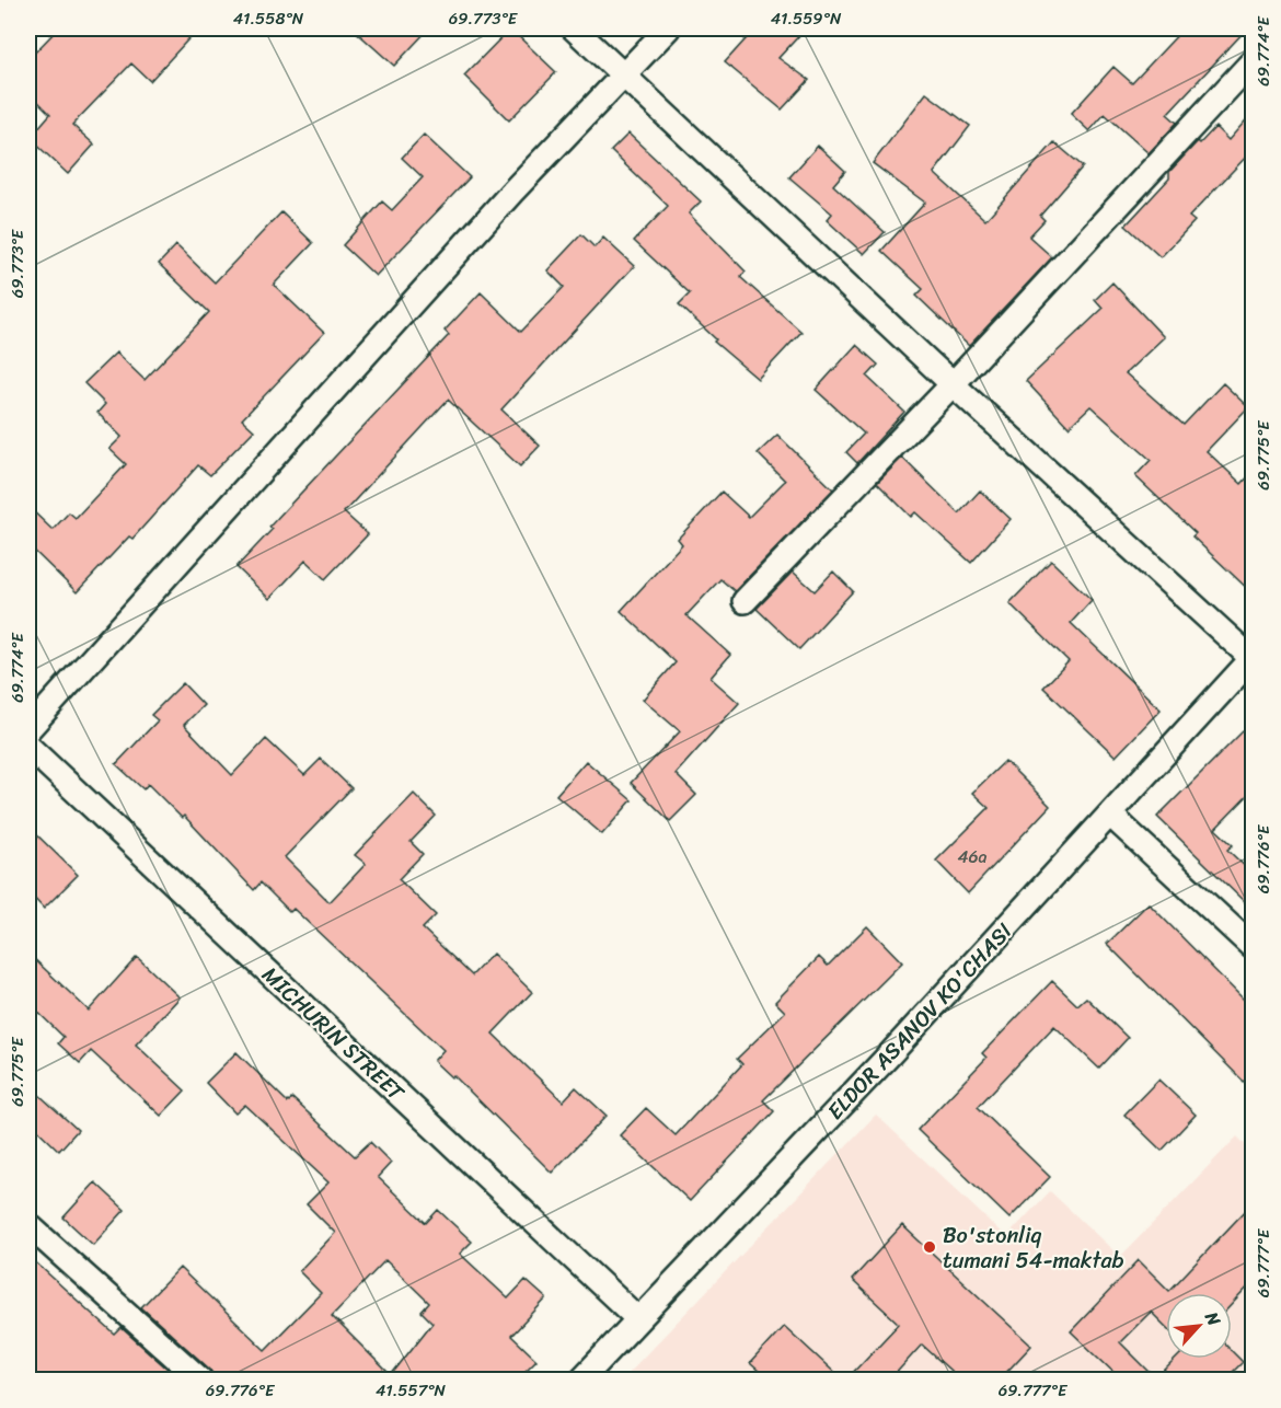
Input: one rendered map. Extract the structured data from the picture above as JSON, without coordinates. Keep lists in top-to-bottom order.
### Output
{
  "streets": {
    "street": ["ELDOR ASANOV KO'CHASI", "MICHURIN STREET"]
  },
  "crossings": [
    ["ELDOR ASANOV KO'CHASI", "MICHURIN STREET"]
  ],
  "places": ["Bo'stonliq tumani 54-maktab"],
  "house_numbers": ["46a"],
  "north": "top right",
  "coordinates": [
    "41.558°N",
    "69.773°E",
    "41.559°N",
    "69.774°E",
    "69.775°E",
    "69.776°E",
    "69.777°E",
    "41.557°N"
  ]
}
